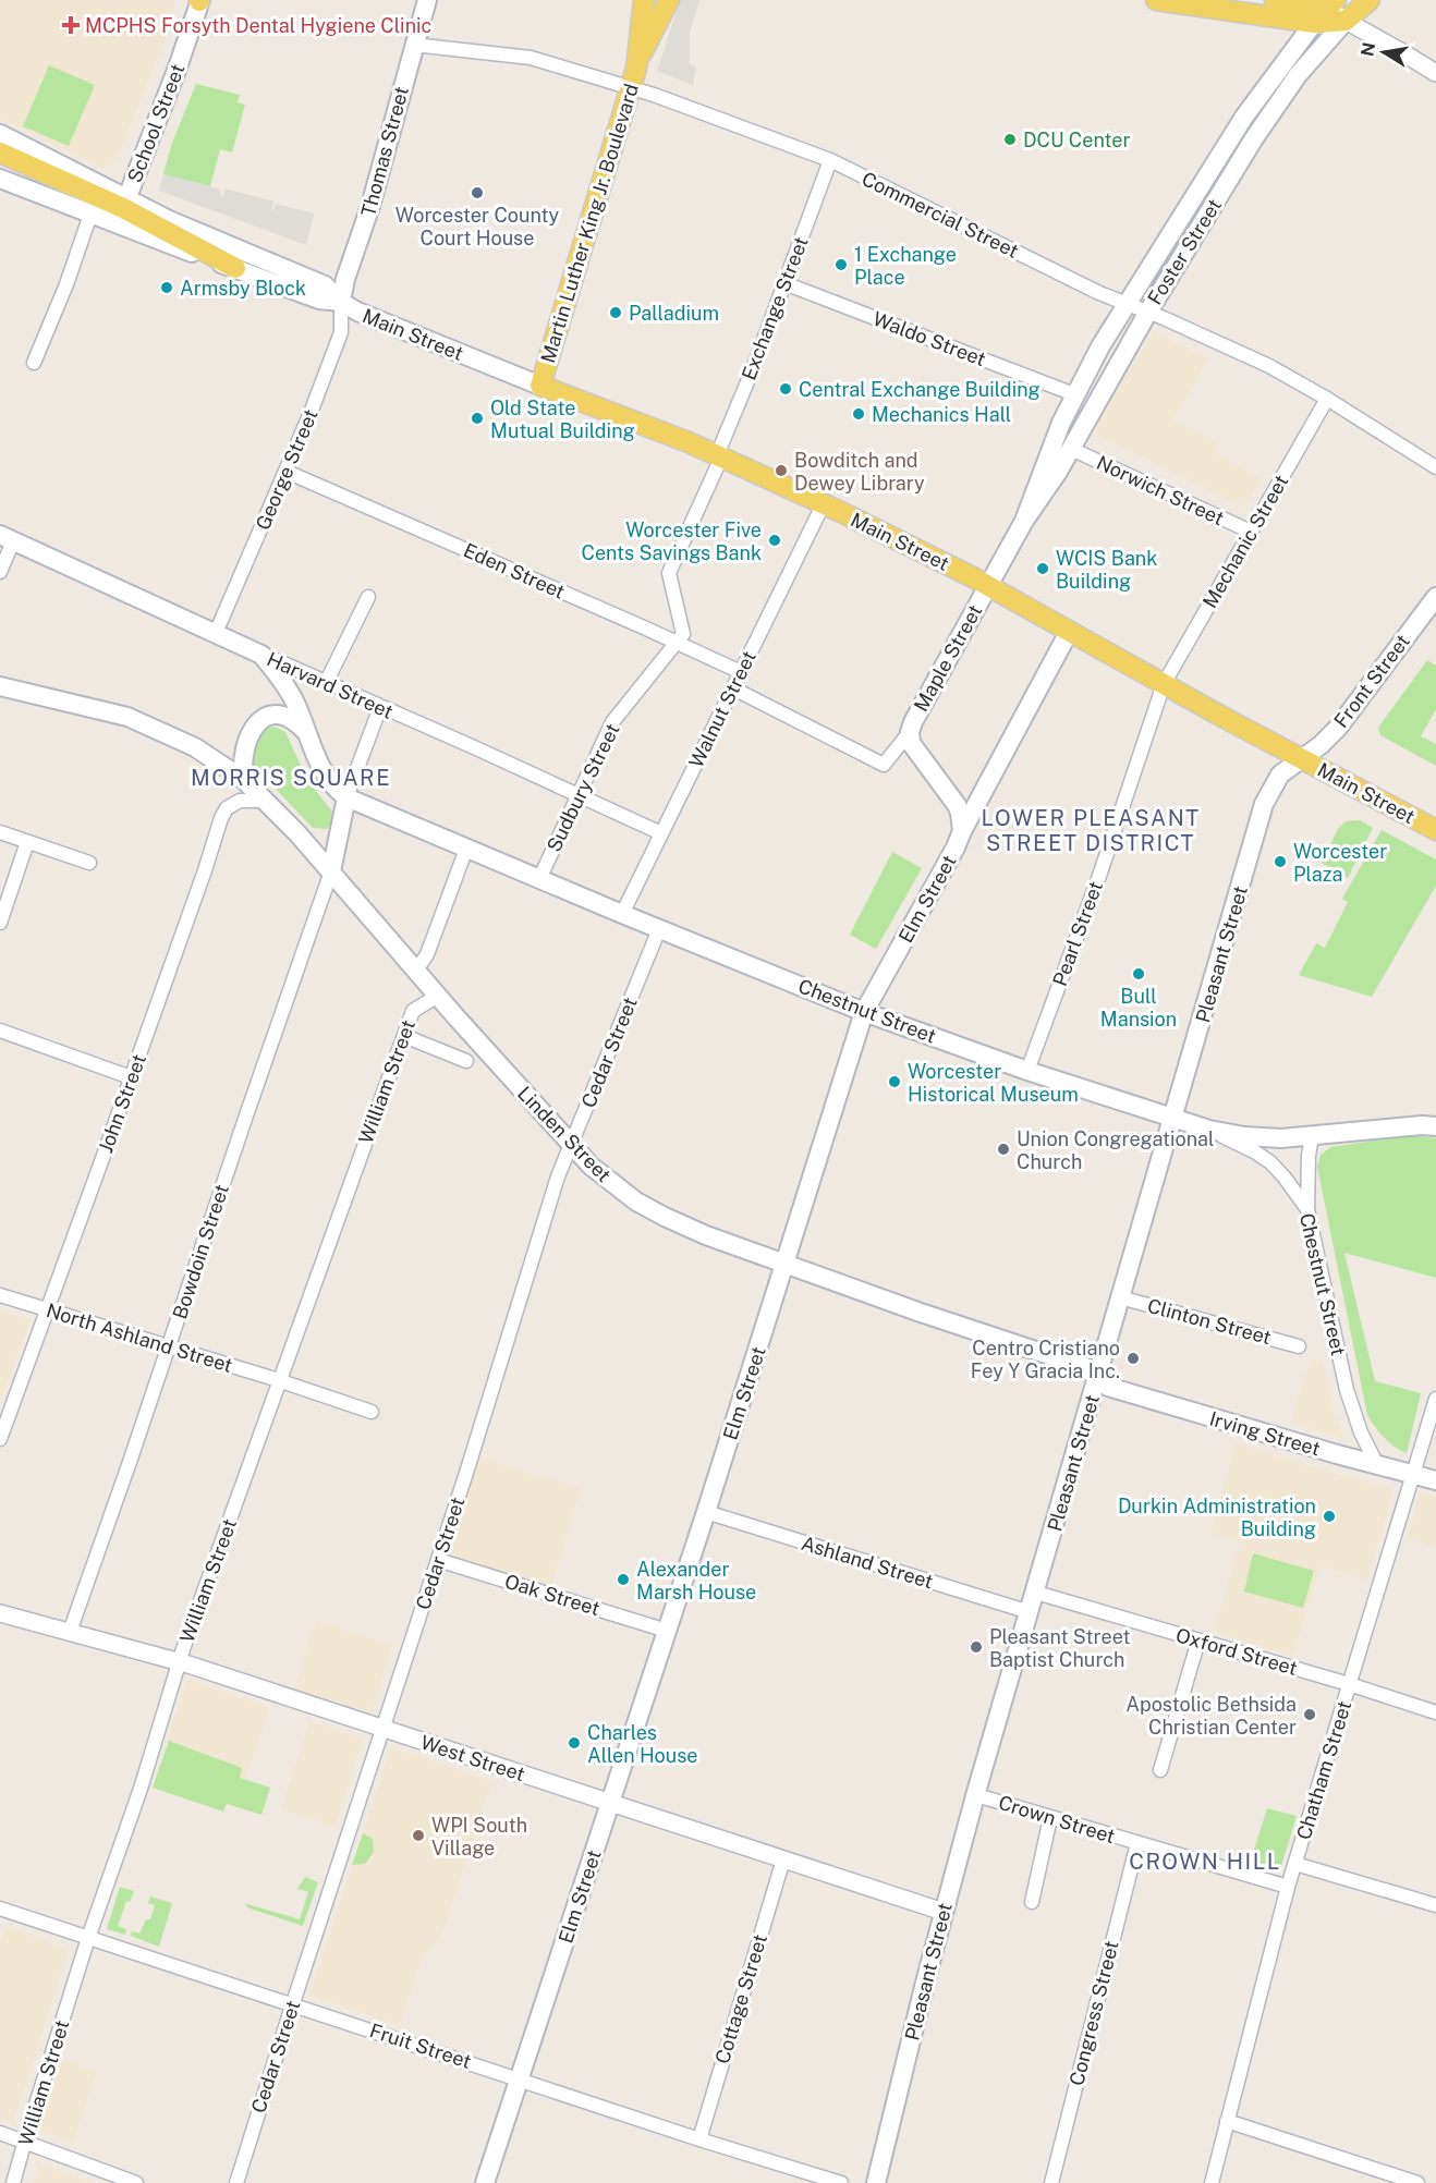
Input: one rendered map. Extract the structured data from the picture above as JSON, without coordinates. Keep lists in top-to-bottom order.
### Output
{
  "streets": {
    "main road": [
      "School Street",
      "Thomas Street",
      "Martin Luther King Jr. Boulevard",
      "Foster Street",
      "Main Street",
      "Maple Street",
      "Front Street",
      "Harvard Street",
      "Elm Street",
      "Pleasant Street",
      "Chestnut Street",
      "Linden Street",
      "Irving Street"
    ],
    "street": [
      "Commercial Street",
      "Exchange Street",
      "Waldo Street",
      "George Street",
      "Norwich Street",
      "Mechanic Street",
      "Eden Street",
      "Walnut Street",
      "Sudbury Street",
      "Pearl Street",
      "Cedar Street",
      "William Street",
      "John Street",
      "Bowdoin Street",
      "Clinton Street",
      "North Ashland Street",
      "Ashland Street",
      "Oak Street",
      "Oxford Street",
      "West Street",
      "Chatham Street",
      "Crown Street",
      "Cottage Street",
      "Congress Street",
      "Fruit Street"
    ]
  },
  "crossings": [
    ["School Street", "Main Street"],
    ["Thomas Street", "Commercial Street"],
    ["Thomas Street", "Main Street"],
    ["Thomas Street", "George Street"],
    ["Commercial Street", "Martin Luther King Jr. Boulevard"],
    ["Commercial Street", "Foster Street"],
    ["Commercial Street", "Exchange Street"],
    ["Commercial Street", "Mechanic Street"],
    ["Martin Luther King Jr. Boulevard", "Main Street"],
    ["Foster Street", "Main Street"],
    ["Foster Street", "Waldo Street"],
    ["Foster Street", "Norwich Street"],
    ["Foster Street", "Maple Street"],
    ["Exchange Street", "Main Street"],
    ["Exchange Street", "Waldo Street"],
    ["Main Street", "George Street"],
    ["Main Street", "Mechanic Street"],
    ["Main Street", "Maple Street"],
    ["Main Street", "Front Street"],
    ["Main Street", "Walnut Street"],
    ["Main Street", "Elm Street"],
    ["Main Street", "Pearl Street"],
    ["Main Street", "Pleasant Street"],
    ["George Street", "Eden Street"],
    ["George Street", "Harvard Street"],
    ["Norwich Street", "Mechanic Street"],
    ["Mechanic Street", "Pearl Street"],
    ["Eden Street", "Walnut Street"],
    ["Eden Street", "Sudbury Street"],
    ["Maple Street", "Walnut Street"],
    ["Maple Street", "Elm Street"],
    ["Front Street", "Pleasant Street"],
    ["Harvard Street", "Walnut Street"],
    ["Harvard Street", "Sudbury Street"],
    ["Walnut Street", "Chestnut Street"],
    ["Sudbury Street", "Chestnut Street"],
    ["Elm Street", "Chestnut Street"],
    ["Elm Street", "Linden Street"],
    ["Elm Street", "Ashland Street"],
    ["Elm Street", "Oak Street"],
    ["Elm Street", "West Street"],
    ["Elm Street", "Fruit Street"],
    ["Pearl Street", "Chestnut Street"],
    ["Pleasant Street", "Chestnut Street"],
    ["Pleasant Street", "Linden Street"],
    ["Pleasant Street", "Clinton Street"],
    ["Pleasant Street", "Irving Street"],
    ["Pleasant Street", "Ashland Street"],
    ["Pleasant Street", "Oxford Street"],
    ["Pleasant Street", "West Street"],
    ["Pleasant Street", "Crown Street"],
    ["Chestnut Street", "Cedar Street"],
    ["Chestnut Street", "Irving Street"],
    ["Cedar Street", "Linden Street"],
    ["Cedar Street", "Oak Street"],
    ["Cedar Street", "West Street"],
    ["Cedar Street", "Fruit Street"],
    ["William Street", "Linden Street"],
    ["William Street", "North Ashland Street"],
    ["William Street", "West Street"],
    ["William Street", "Fruit Street"],
    ["John Street", "Linden Street"],
    ["John Street", "North Ashland Street"],
    ["Linden Street", "Bowdoin Street"],
    ["Linden Street", "Irving Street"],
    ["Bowdoin Street", "North Ashland Street"],
    ["Bowdoin Street", "West Street"],
    ["Irving Street", "Chatham Street"],
    ["Oxford Street", "Chatham Street"],
    ["West Street", "Cottage Street"],
    ["Chatham Street", "Crown Street"],
    ["Crown Street", "Congress Street"],
    ["Cottage Street", "Fruit Street"]
  ],
  "districts": ["MORRIS SQUARE", "LOWER PLEASANT STREET DISTRICT", "CROWN HILL"],
  "places": {
    "health": ["MCPHS Forsyth Dental Hygiene Clinic"],
    "other": [
      "DCU Center",
      "Worcester County Court House",
      "1 Exchange Place",
      "Armsby Block",
      "Palladium",
      "Central Exchange Building",
      "Mechanics Hall",
      "Old State Mutual Building",
      "Bowditch and Dewey Library",
      "Worcester Five Cents Savings Bank",
      "WCIS Bank Building",
      "Worcester Plaza",
      "Bull Mansion",
      "Worcester Historical Museum",
      "Union Congregational Church",
      "Centro Cristiano Fey Y Gracia Inc.",
      "Durkin Administration Building",
      "Alexander Marsh House",
      "Pleasant Street Baptist Church",
      "Apostolic Bethsida Christian Center",
      "Charles Allen House",
      "WPI South Village"
    ]
  },
  "north": "left"
}
